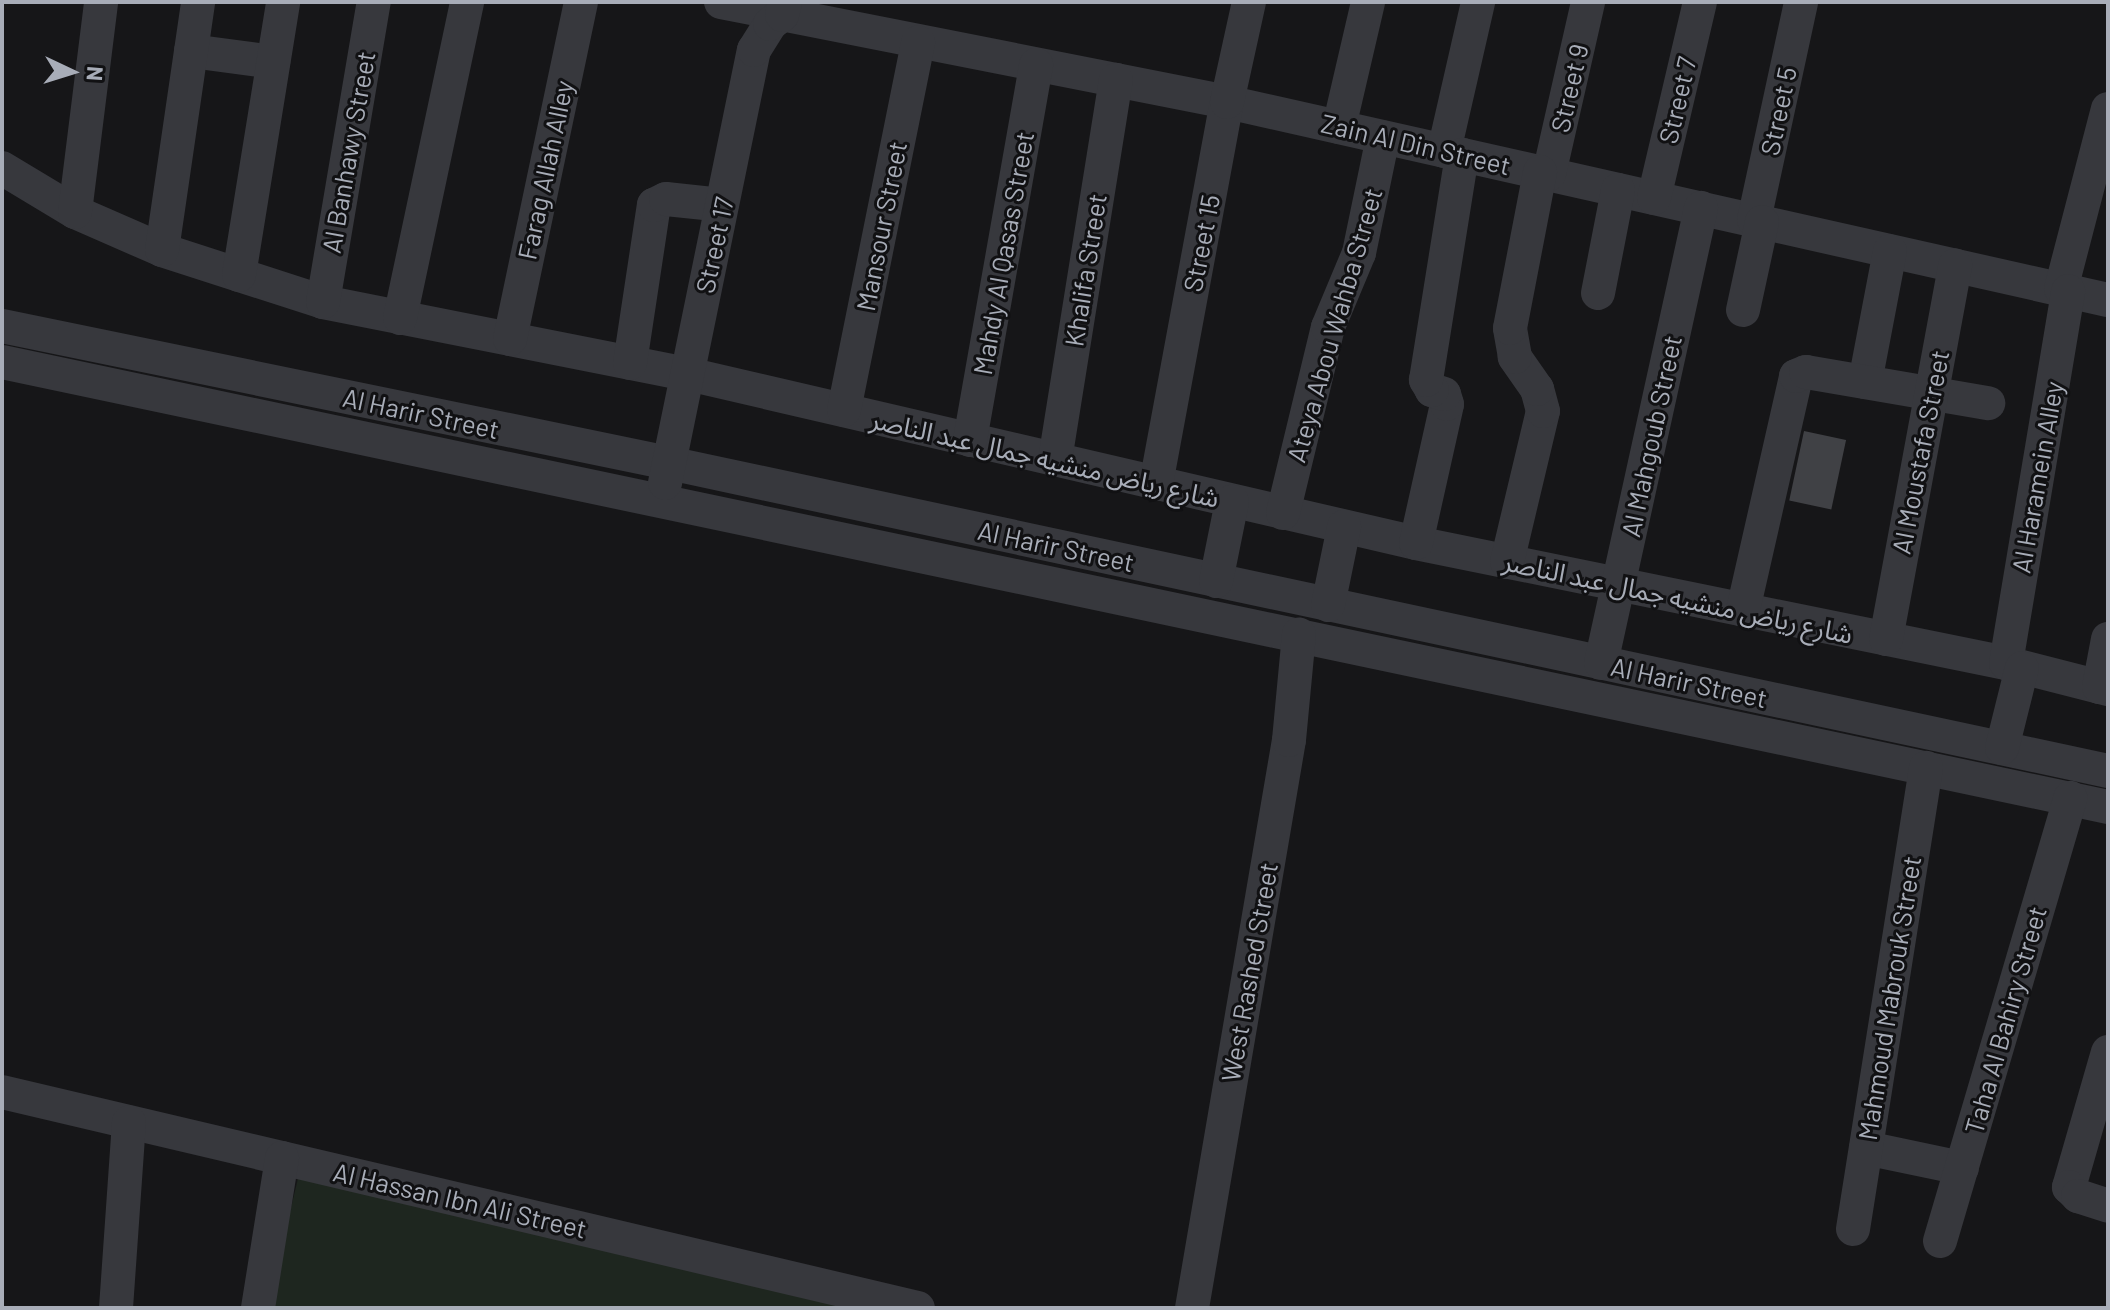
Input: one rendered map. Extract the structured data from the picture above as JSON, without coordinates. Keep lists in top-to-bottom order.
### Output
{
  "streets": {
    "street": [
      "Street 9",
      "Street 7",
      "Street 5",
      "Zain Al Din Street",
      "Al Banhawy Street",
      "Farag Allah Alley",
      "Mansour Street",
      "Street 15",
      "Street 17",
      "Mahdy Al Qasas Street",
      "Khalifa Street",
      "Ateya Abou Wahba Street",
      "Al Harir Street",
      "Al Mahgoub Street",
      "Al Moustafa Street",
      "شارع رياض منشيه جمال عبد الناصر",
      "Al Haramein Alley",
      "West Rashed Street",
      "Mahmoud Mabrouk Street",
      "Taha Al Bahiry Street",
      "Al Hassan Ibn Ali Street"
    ]
  },
  "crossings": [
    ["Street 9", "Zain Al Din Street"],
    ["Street 9", "شارع رياض منشيه جمال عبد الناصر"],
    ["Street 7", "Zain Al Din Street"],
    ["Street 5", "Zain Al Din Street"],
    ["Zain Al Din Street", "Mansour Street"],
    ["Zain Al Din Street", "Street 15"],
    ["Zain Al Din Street", "Street 17"],
    ["Zain Al Din Street", "Mahdy Al Qasas Street"],
    ["Zain Al Din Street", "Khalifa Street"],
    ["Zain Al Din Street", "Ateya Abou Wahba Street"],
    ["Zain Al Din Street", "Al Mahgoub Street"],
    ["Zain Al Din Street", "Al Moustafa Street"],
    ["Zain Al Din Street", "Al Haramein Alley"],
    ["Al Banhawy Street", "شارع رياض منشيه جمال عبد الناصر"],
    ["Farag Allah Alley", "شارع رياض منشيه جمال عبد الناصر"],
    ["Mansour Street", "شارع رياض منشيه جمال عبد الناصر"],
    ["Street 15", "شارع رياض منشيه جمال عبد الناصر"],
    ["Street 17", "Al Harir Street"],
    ["Street 17", "شارع رياض منشيه جمال عبد الناصر"],
    ["Mahdy Al Qasas Street", "شارع رياض منشيه جمال عبد الناصر"],
    ["Khalifa Street", "شارع رياض منشيه جمال عبد الناصر"],
    ["Ateya Abou Wahba Street", "شارع رياض منشيه جمال عبد الناصر"],
    ["Al Harir Street", "Al Mahgoub Street"],
    ["Al Harir Street", "Al Haramein Alley"],
    ["Al Harir Street", "West Rashed Street"],
    ["Al Harir Street", "Mahmoud Mabrouk Street"],
    ["Al Harir Street", "Taha Al Bahiry Street"],
    ["Al Mahgoub Street", "شارع رياض منشيه جمال عبد الناصر"],
    ["Al Moustafa Street", "شارع رياض منشيه جمال عبد الناصر"],
    ["شارع رياض منشيه جمال عبد الناصر", "Al Haramein Alley"]
  ],
  "north": "right"
}
